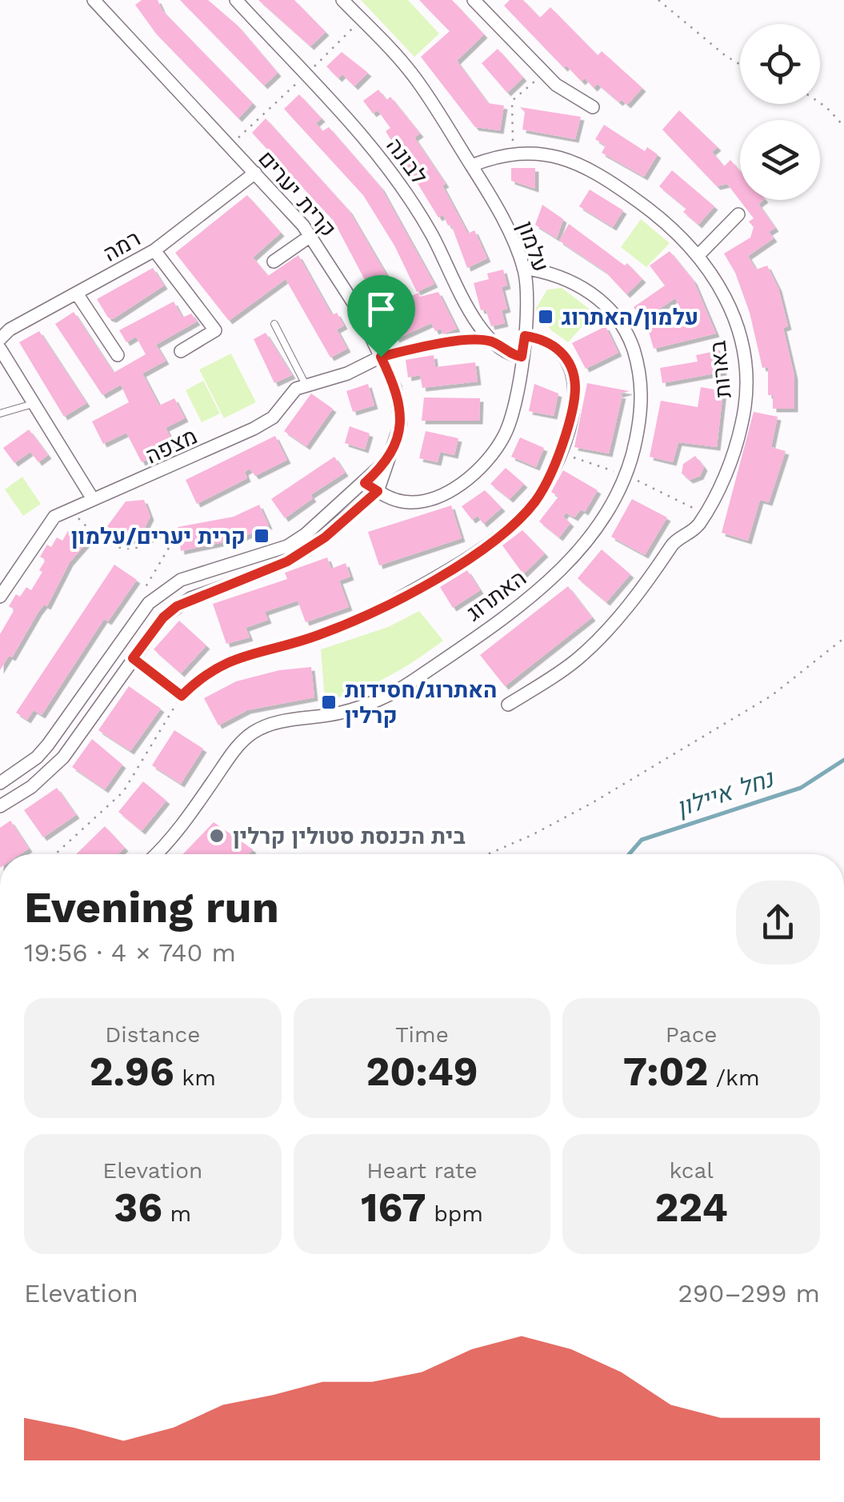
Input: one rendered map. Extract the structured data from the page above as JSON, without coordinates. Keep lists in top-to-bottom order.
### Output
{
  "streets": {
    "street": [
      "לבונה",
      "קרית יערים",
      "רמה",
      "עלמון",
      "בארות",
      "מצפה",
      "האתרוג"
    ]
  },
  "crossings": [
    ["קרית יערים", "רמה"],
    ["קרית יערים", "עלמון"],
    ["קרית יערים", "מצפה"],
    ["עלמון", "בארות"],
    ["עלמון", "האתרוג"]
  ],
  "water": ["נחל איילון"],
  "places": {
    "transit": ["עלמון/האתרוג", "קרית יערים/עלמון", "האתרוג/חסידות קרלין"],
    "other": ["בית הכנסת סטולין קרלין"]
  },
  "page": {
    "heading": ["Evening run", "19:56 · 4 × 740 m"],
    "stats": [
      ["Distance", "2.96 km"],
      ["Time", "20:49"],
      ["Pace", "7:02 /km"],
      ["Elevation", "36 m"],
      ["Heart rate", "167 bpm"],
      ["kcal", "224"]
    ],
    "chart": ["Elevation", "290–299 m"]
  }
}
